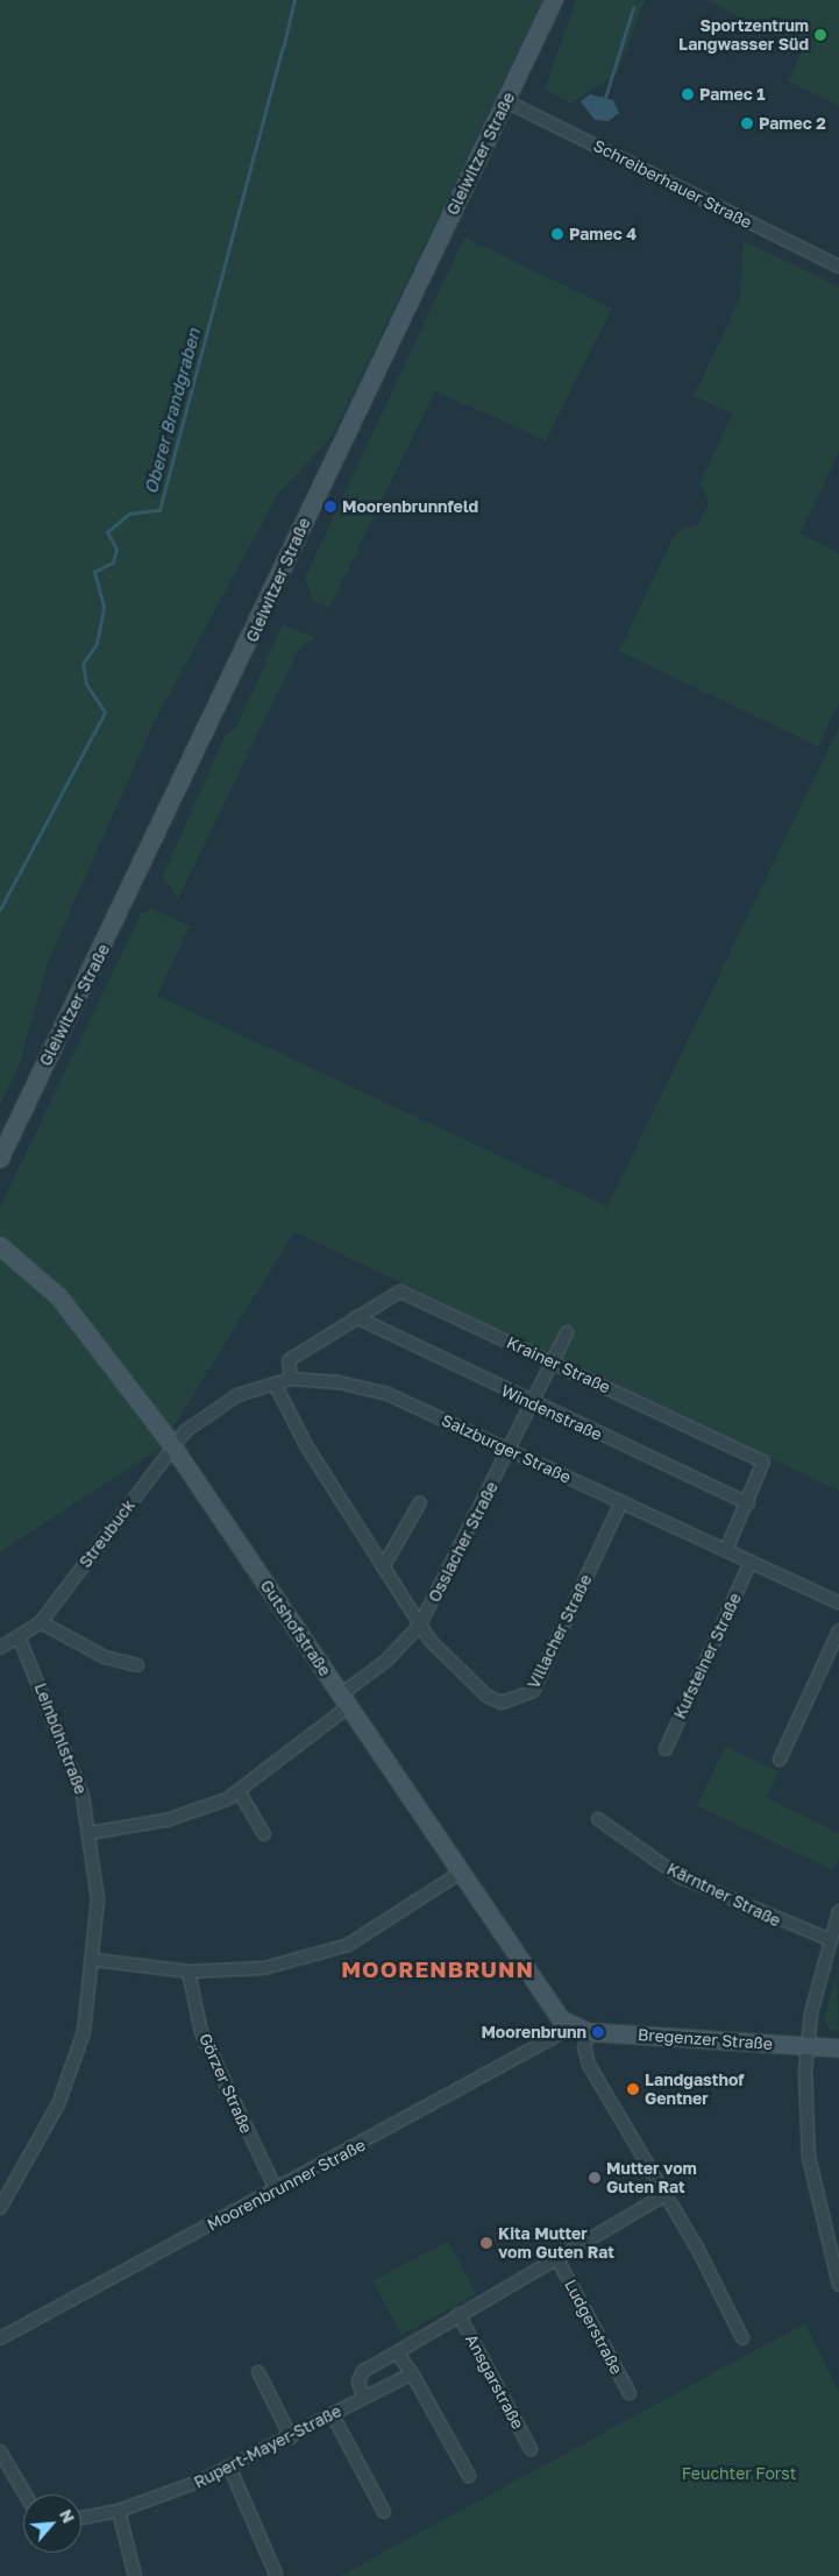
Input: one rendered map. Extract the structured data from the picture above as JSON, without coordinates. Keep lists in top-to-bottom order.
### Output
{
  "streets": {
    "main road": ["Gleiwitzer Straße", "Gutshofstraße", "Bregenzer Straße"],
    "street": [
      "Schreiberhauer Straße",
      "Krainer Straße",
      "Windenstraße",
      "Salzburger Straße",
      "Streubuck",
      "Ossiacher Straße",
      "Villacher Straße",
      "Kufsteiner Straße",
      "Leinbühlstraße",
      "Kärntner Straße",
      "Görzer Straße",
      "Moorenbrunner Straße",
      "Ludgerstraße",
      "Ansgarstraße",
      "Rupert-Mayer-Straße"
    ]
  },
  "crossings": [
    ["Gleiwitzer Straße", "Schreiberhauer Straße"],
    ["Krainer Straße", "Windenstraße"],
    ["Krainer Straße", "Salzburger Straße"],
    ["Krainer Straße", "Ossiacher Straße"],
    ["Windenstraße", "Ossiacher Straße"],
    ["Salzburger Straße", "Streubuck"],
    ["Salzburger Straße", "Ossiacher Straße"],
    ["Salzburger Straße", "Gutshofstraße"],
    ["Salzburger Straße", "Villacher Straße"],
    ["Salzburger Straße", "Kufsteiner Straße"],
    ["Streubuck", "Gutshofstraße"],
    ["Streubuck", "Leinbühlstraße"],
    ["Ossiacher Straße", "Gutshofstraße"],
    ["Ossiacher Straße", "Villacher Straße"],
    ["Ossiacher Straße", "Leinbühlstraße"],
    ["Gutshofstraße", "Bregenzer Straße"],
    ["Gutshofstraße", "Moorenbrunner Straße"],
    ["Bregenzer Straße", "Moorenbrunner Straße"],
    ["Görzer Straße", "Moorenbrunner Straße"]
  ],
  "districts": ["MOORENBRUNN"],
  "water": ["Oberer Brandgraben"],
  "parks": ["Feuchter Forst"],
  "places": [
    "Sportzentrum Langwasser Süd",
    "Pamec 1",
    "Pamec 2",
    "Pamec 4",
    "Moorenbrunnfeld",
    "Moorenbrunn",
    "Landgasthof Gentner",
    "Mutter vom Guten Rat",
    "Kita Mutter vom Guten Rat"
  ],
  "north": "top right"
}
